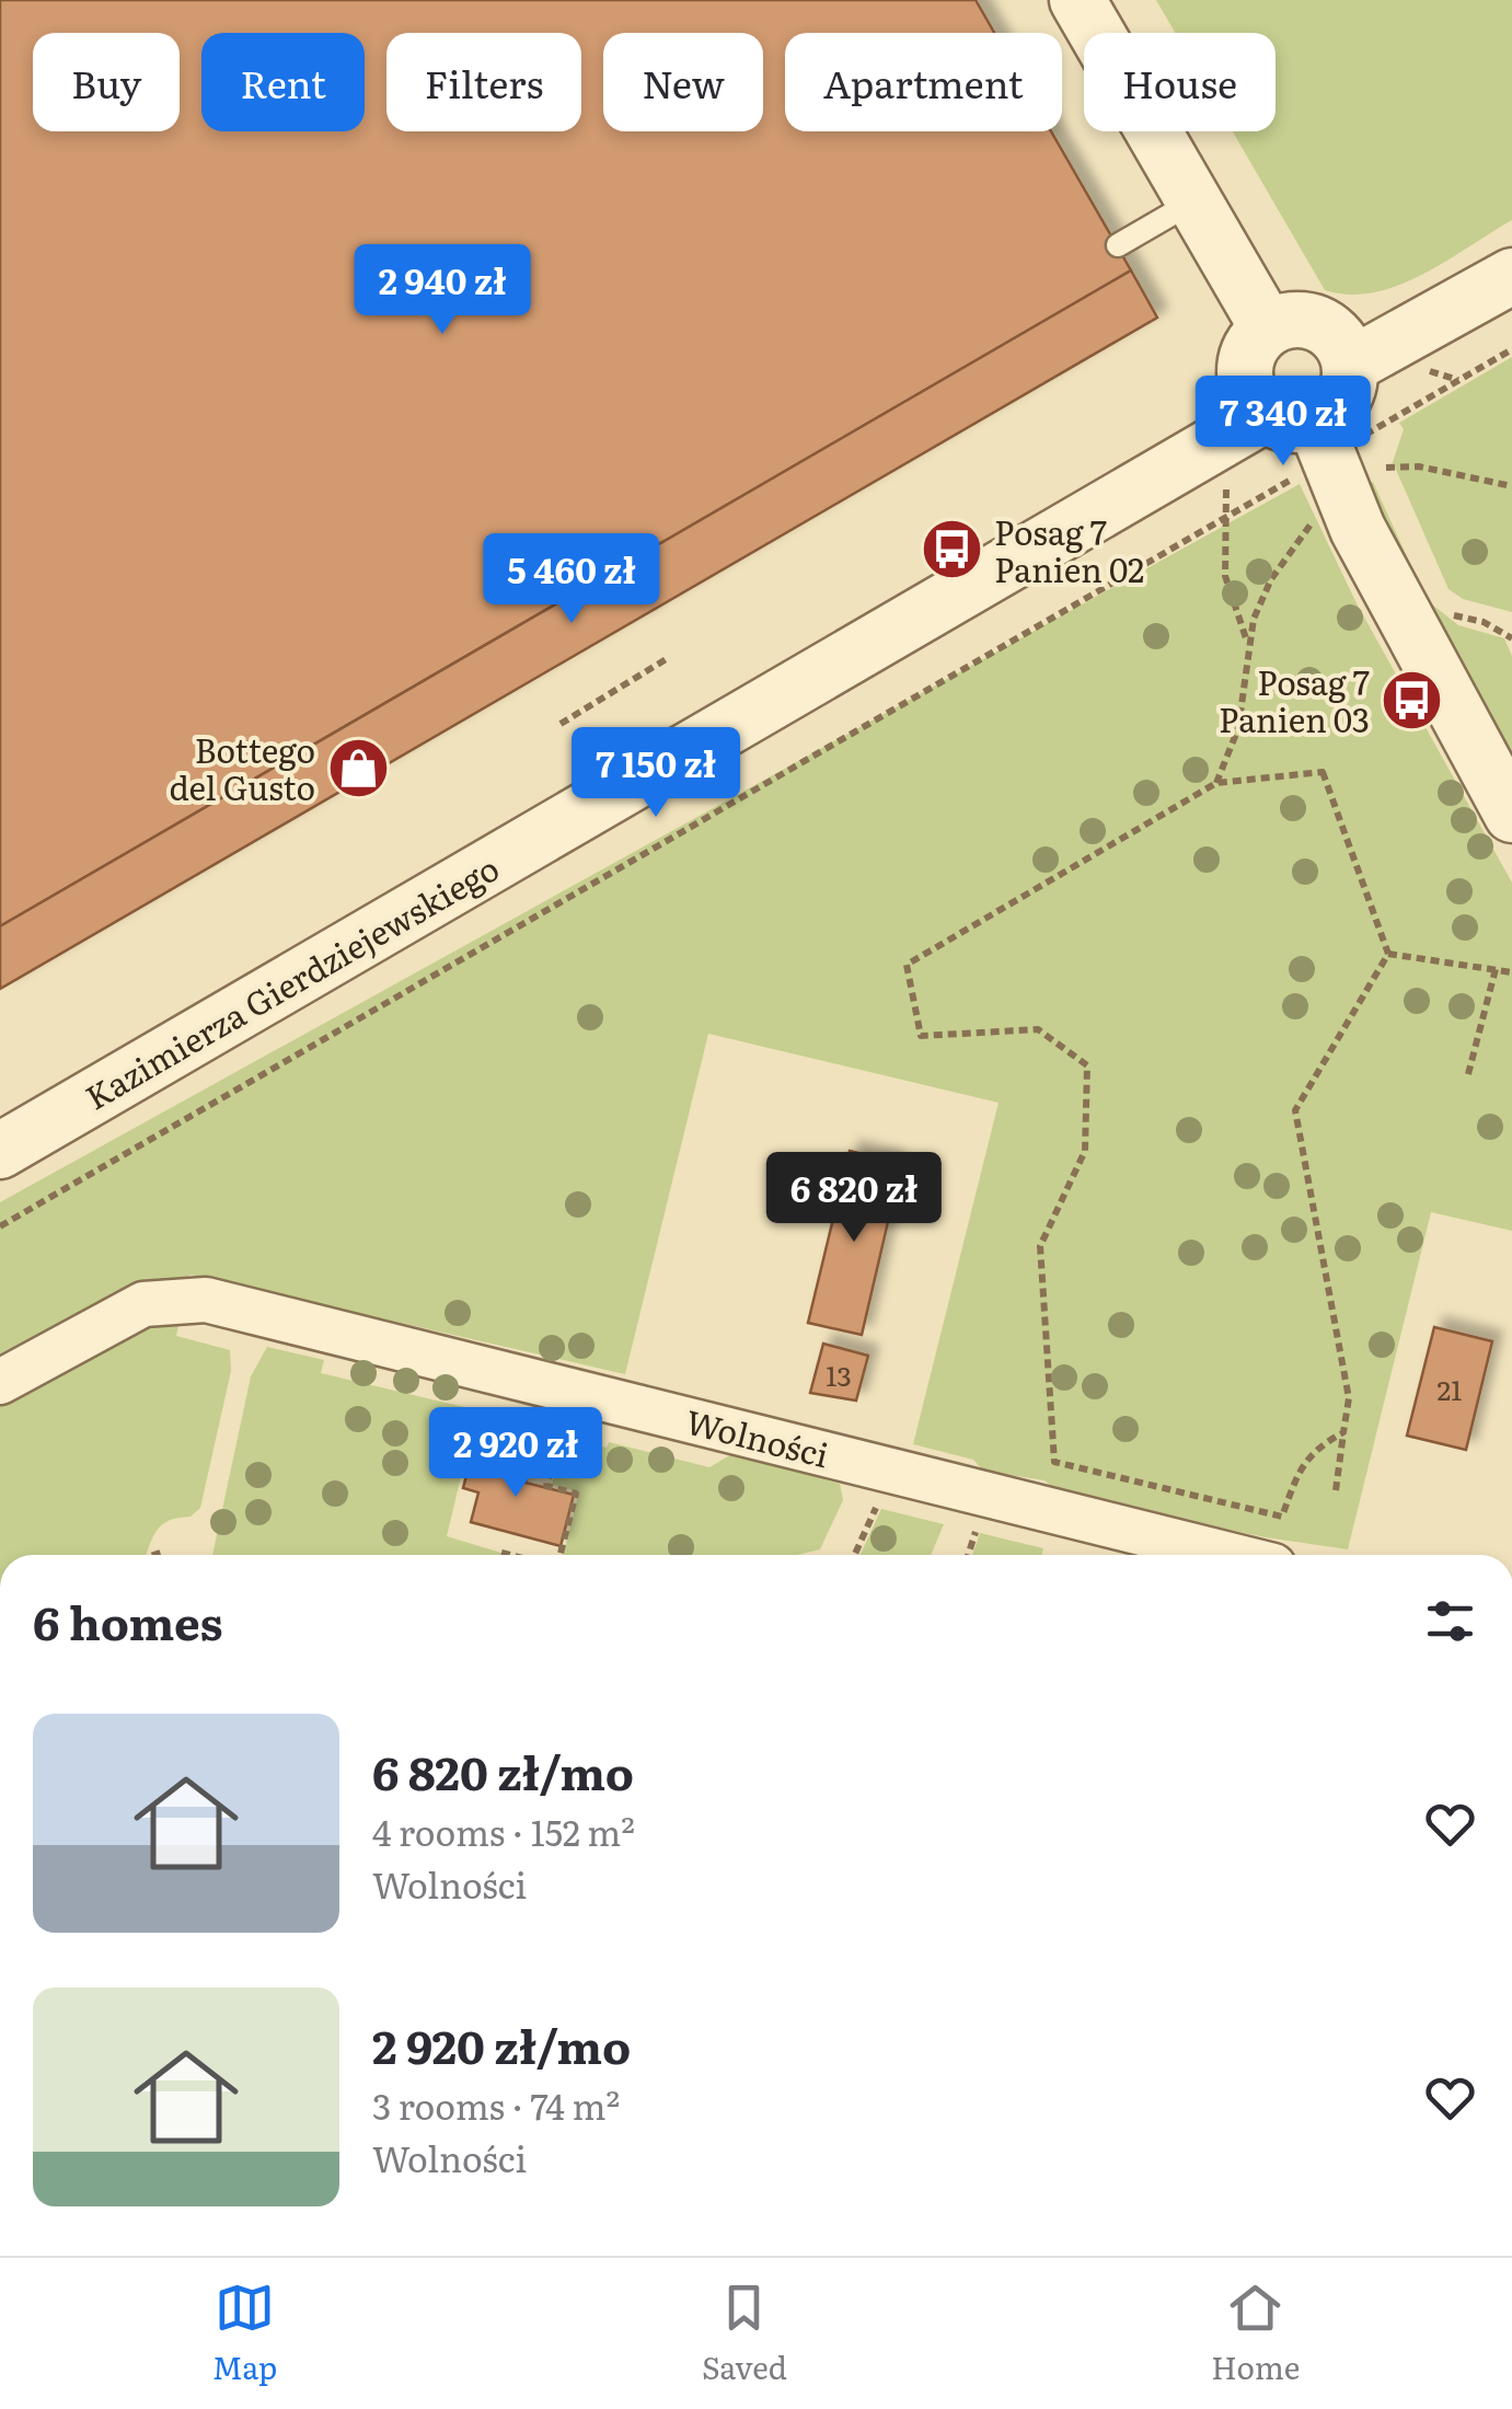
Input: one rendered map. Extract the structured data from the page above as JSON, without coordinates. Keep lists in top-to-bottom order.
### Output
{
  "streets": {
    "street": ["Kazimierza Gierdziejewskiego", "Wolności"]
  },
  "places": {
    "bus stop": ["Posag 7 Panien 02", "Posag 7 Panien 03"],
    "shop": ["Bottego del Gusto"]
  },
  "house_numbers": ["13", "21"],
  "page": {
    "chip": [
      "Buy",
      "Rent",
      "Filters",
      "New",
      "Apartment",
      "House"
    ],
    "price": [
      "2 940 zł",
      "7 340 zł",
      "5 460 zł",
      "7 150 zł",
      "6 820 zł",
      "2 920 zł"
    ],
    "heading": "6 homes",
    "list": [
      {
        "name": "6 820 zł/mo",
        "note": "4 rooms · 152 m² · Wolności"
      },
      {
        "name": "2 920 zł/mo",
        "note": "3 rooms · 74 m² · Wolności"
      }
    ],
    "tabs": ["Map", "Saved", "Home"]
  }
}
